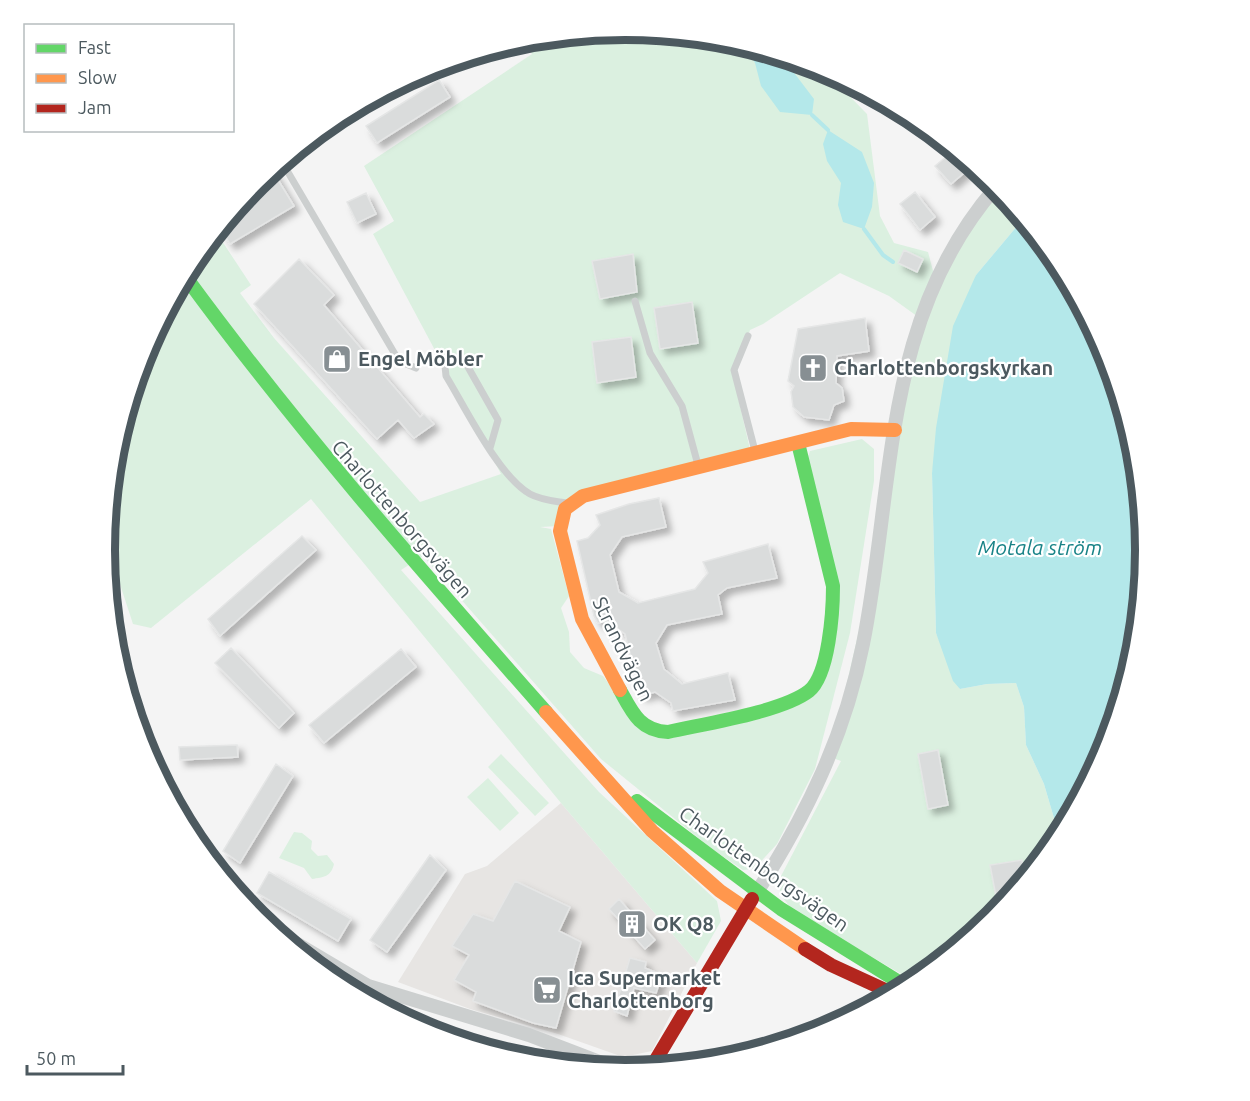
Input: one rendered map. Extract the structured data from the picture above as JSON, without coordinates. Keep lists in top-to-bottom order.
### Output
{
  "streets": {
    "main road": ["Charlottenborgsvägen", "Strandvägen"]
  },
  "water": ["Motala ström"],
  "places": {
    "shop": ["Engel Möbler"],
    "church": ["Charlottenborgskyrkan"],
    "building": ["OK Q8"],
    "supermarket": ["Ica Supermarket Charlottenborg"]
  },
  "legend": ["Fast", "Slow", "Jam"],
  "scale_bar": "50 m"
}
